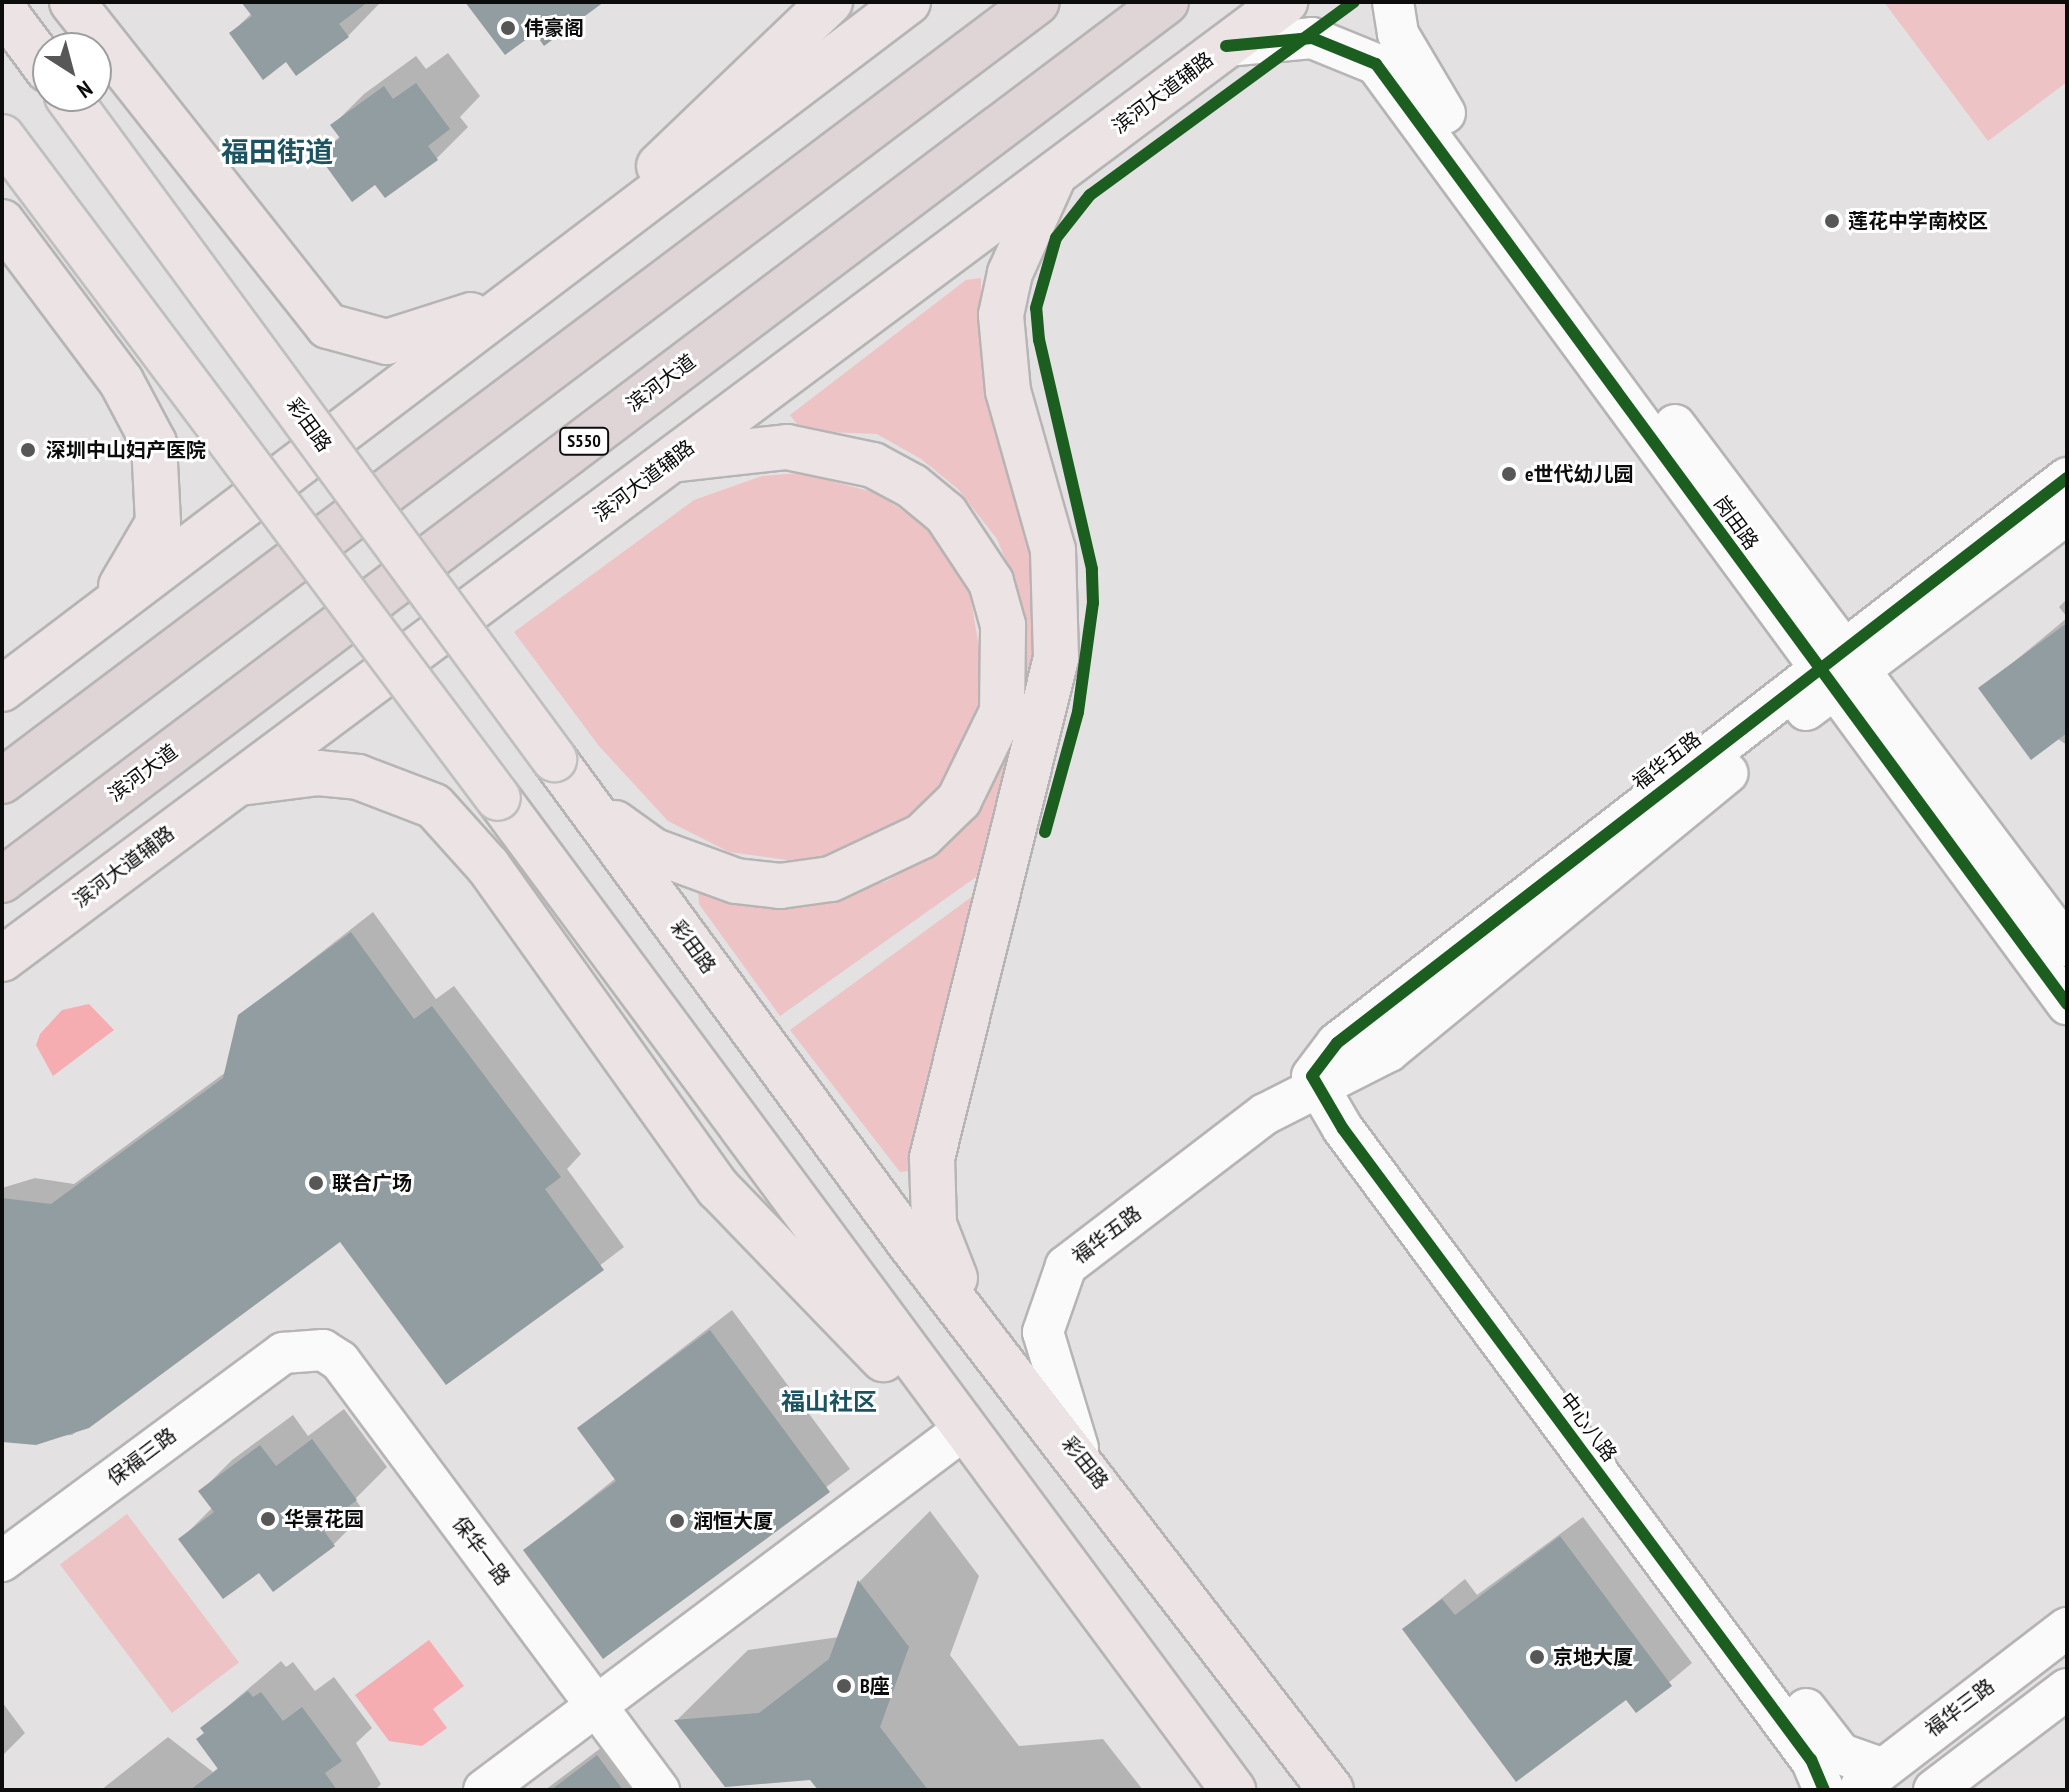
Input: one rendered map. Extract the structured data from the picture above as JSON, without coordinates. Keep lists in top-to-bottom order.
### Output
{
  "streets": {
    "highway": ["滨河大道", "S550"],
    "main road": ["滨河大道辅路", "彩田路"],
    "street": [
      "岗田路",
      "福华五路",
      "中心八路",
      "保福三路",
      "保华一路",
      "福华三路"
    ]
  },
  "crossings": [
    ["彩田路", "福华五路"],
    ["岗田路", "福华五路"],
    ["福华五路", "中心八路"],
    ["中心八路", "福华三路"],
    ["保福三路", "保华一路"]
  ],
  "districts": ["福田街道", "福山社区"],
  "places": [
    "伟豪阁",
    "莲花中学南校区",
    "深圳中山妇产医院",
    "e世代幼儿园",
    "联合广场",
    "华景花园",
    "润恒大厦",
    "京地大厦",
    "B座"
  ],
  "north": "bottom right"
}
